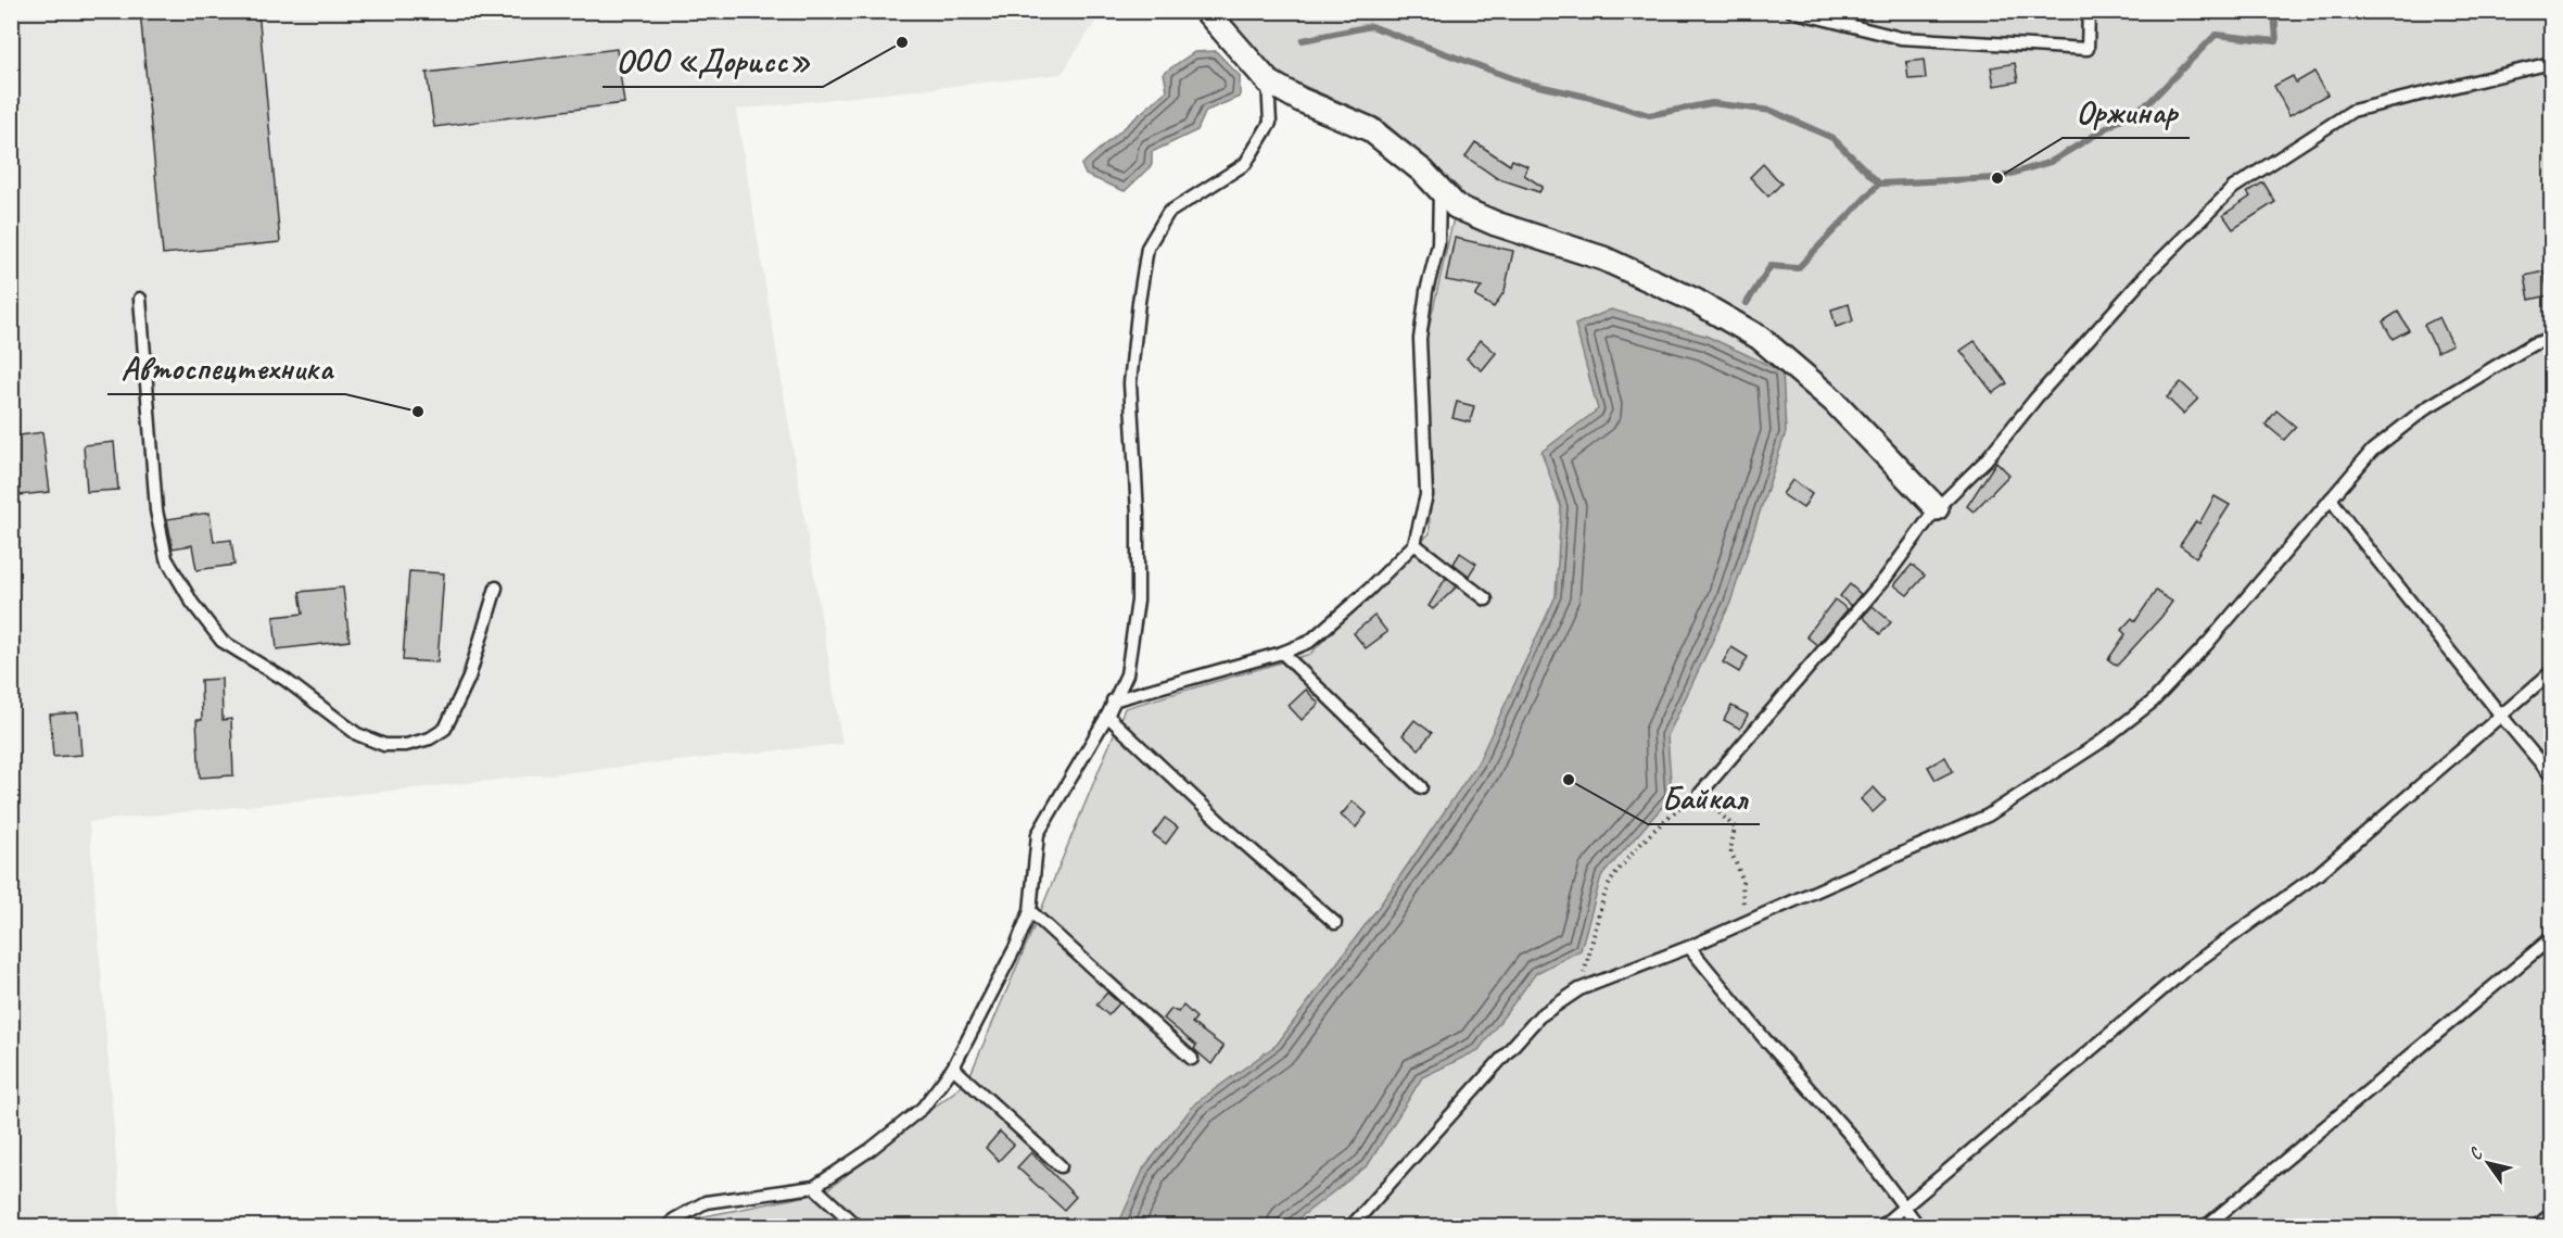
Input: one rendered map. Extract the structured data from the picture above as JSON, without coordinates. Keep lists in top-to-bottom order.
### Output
{
  "places": [
    "ООО «Дорисс»",
    "Оржинар",
    "Автоспецтехника",
    "Байкал"
  ],
  "north": "top left"
}
